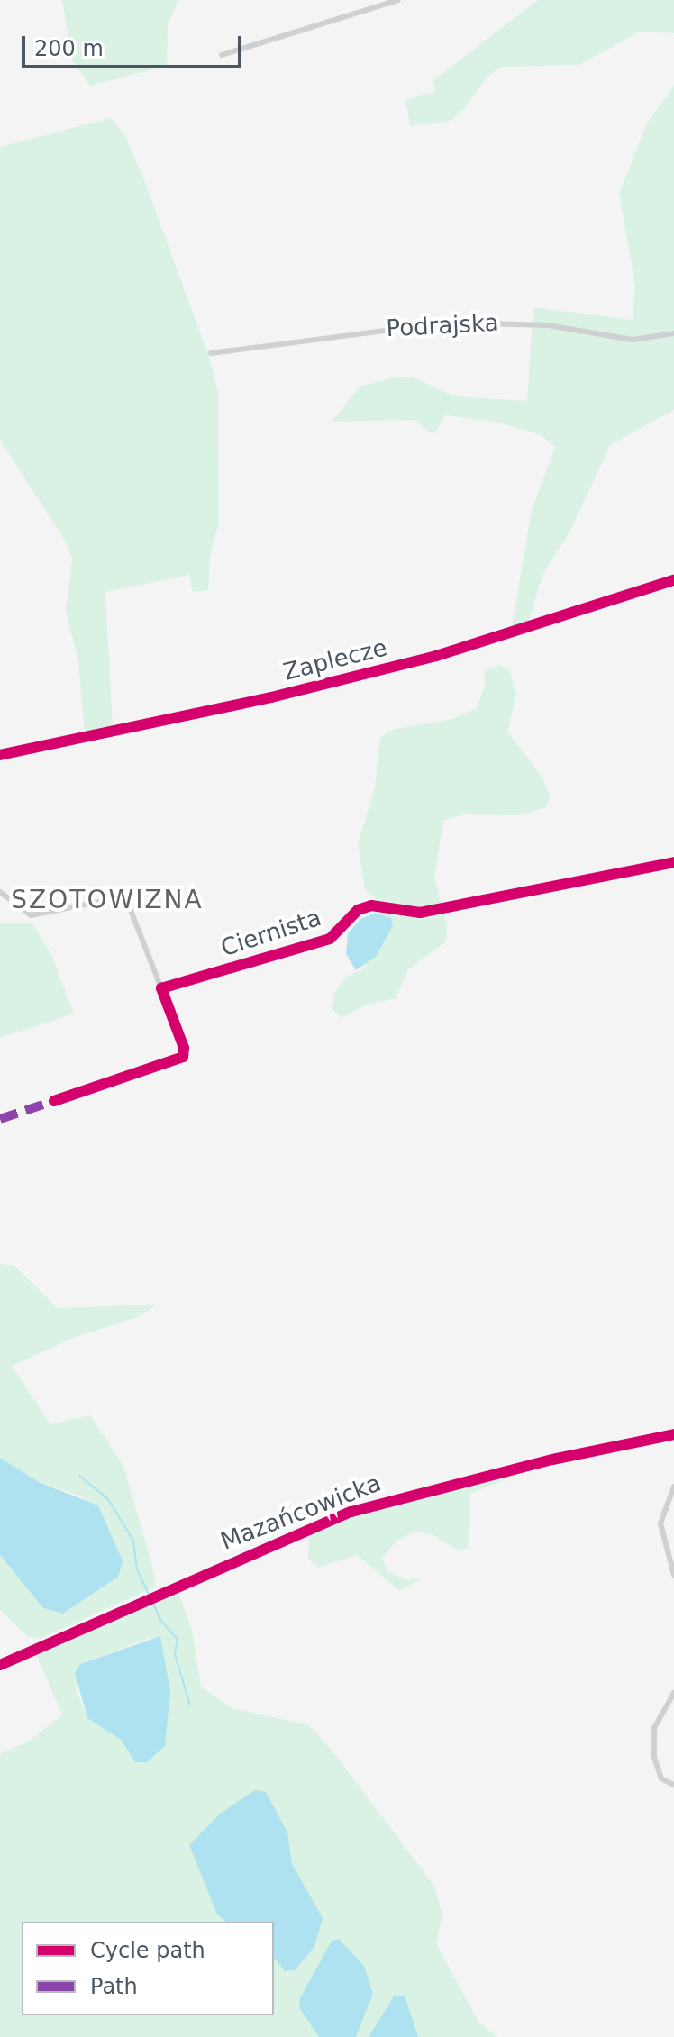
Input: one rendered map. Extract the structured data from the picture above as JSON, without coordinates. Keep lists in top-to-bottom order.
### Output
{
  "streets": {
    "street": [
      "Podrajska",
      "Zaplecze",
      "Ciernista",
      "Mazańcowicka"
    ]
  },
  "districts": ["SZOTOWIZNA"],
  "legend": ["Cycle path", "Path"],
  "scale_bar": "200 m"
}
